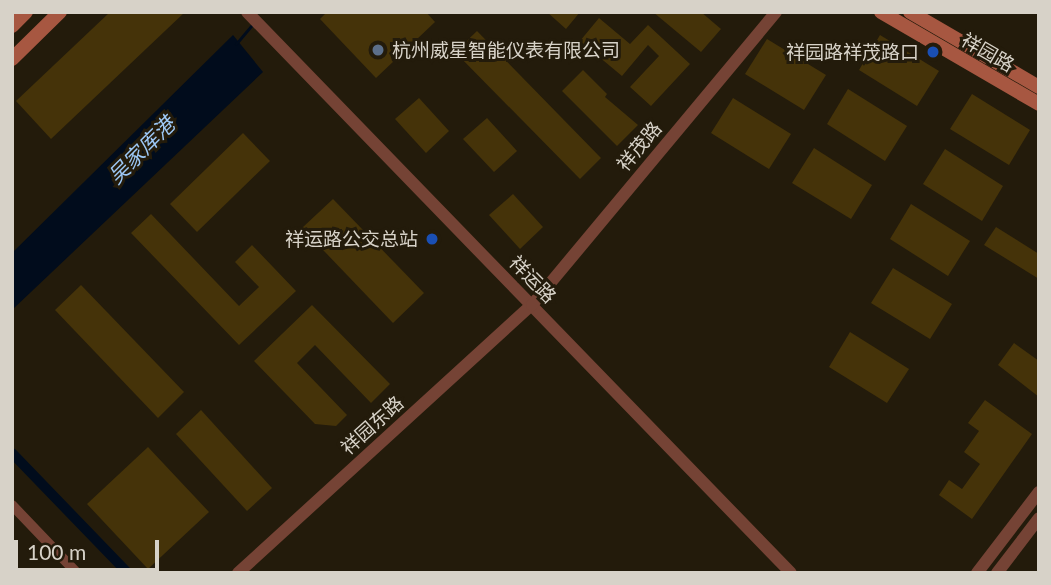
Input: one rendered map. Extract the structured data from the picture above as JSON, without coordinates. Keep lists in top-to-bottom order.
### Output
{
  "streets": {
    "main road": ["祥园路"],
    "street": ["祥茂路", "祥运路", "祥园东路"]
  },
  "crossings": [
    ["祥茂路", "祥运路"],
    ["祥茂路", "祥园东路"],
    ["祥运路", "祥园东路"]
  ],
  "water": ["吴家库港"],
  "places": ["杭州威星智能仪表有限公司", "祥园路祥茂路口", "祥运路公交总站"],
  "scale_bar": "100 m"
}
